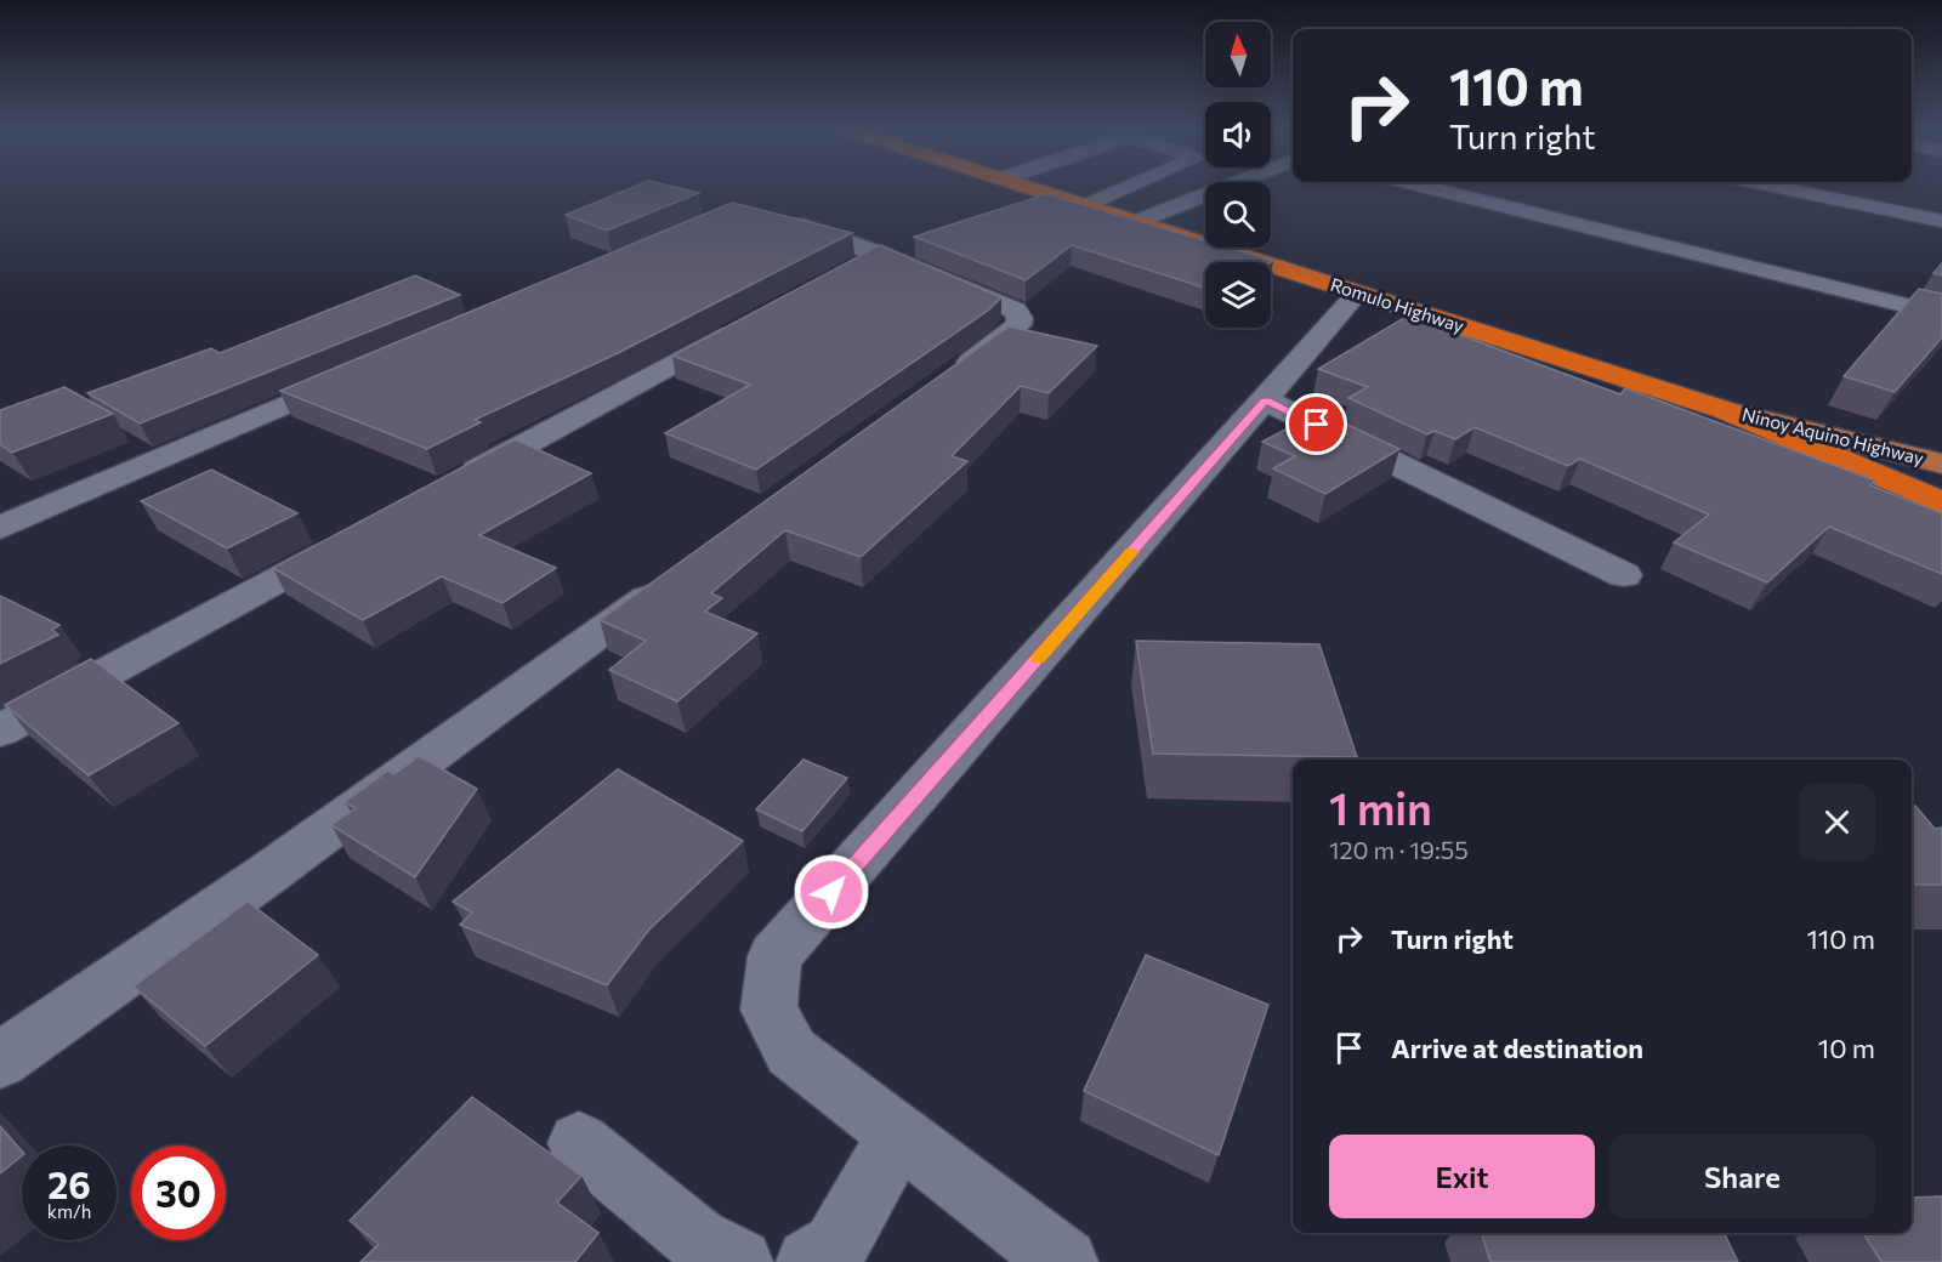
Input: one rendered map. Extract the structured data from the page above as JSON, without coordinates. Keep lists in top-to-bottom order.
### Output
{
  "streets": {
    "highway": ["Romulo Highway"],
    "main road": ["Ninoy Aquino Highway"]
  },
  "crossings": [
    ["Romulo Highway", "Ninoy Aquino Highway"]
  ],
  "north": "top",
  "page": {
    "turn": ["110 m", "Turn right"],
    "heading": ["1 min", "120 m · 19:55"],
    "list": [
      {
        "name": "Turn right",
        "value": "110 m"
      },
      {
        "name": "Arrive at destination",
        "value": "10 m"
      }
    ],
    "buttons": ["Exit", "Share"],
    "speed": "26 km/h",
    "limit": "30"
  }
}
